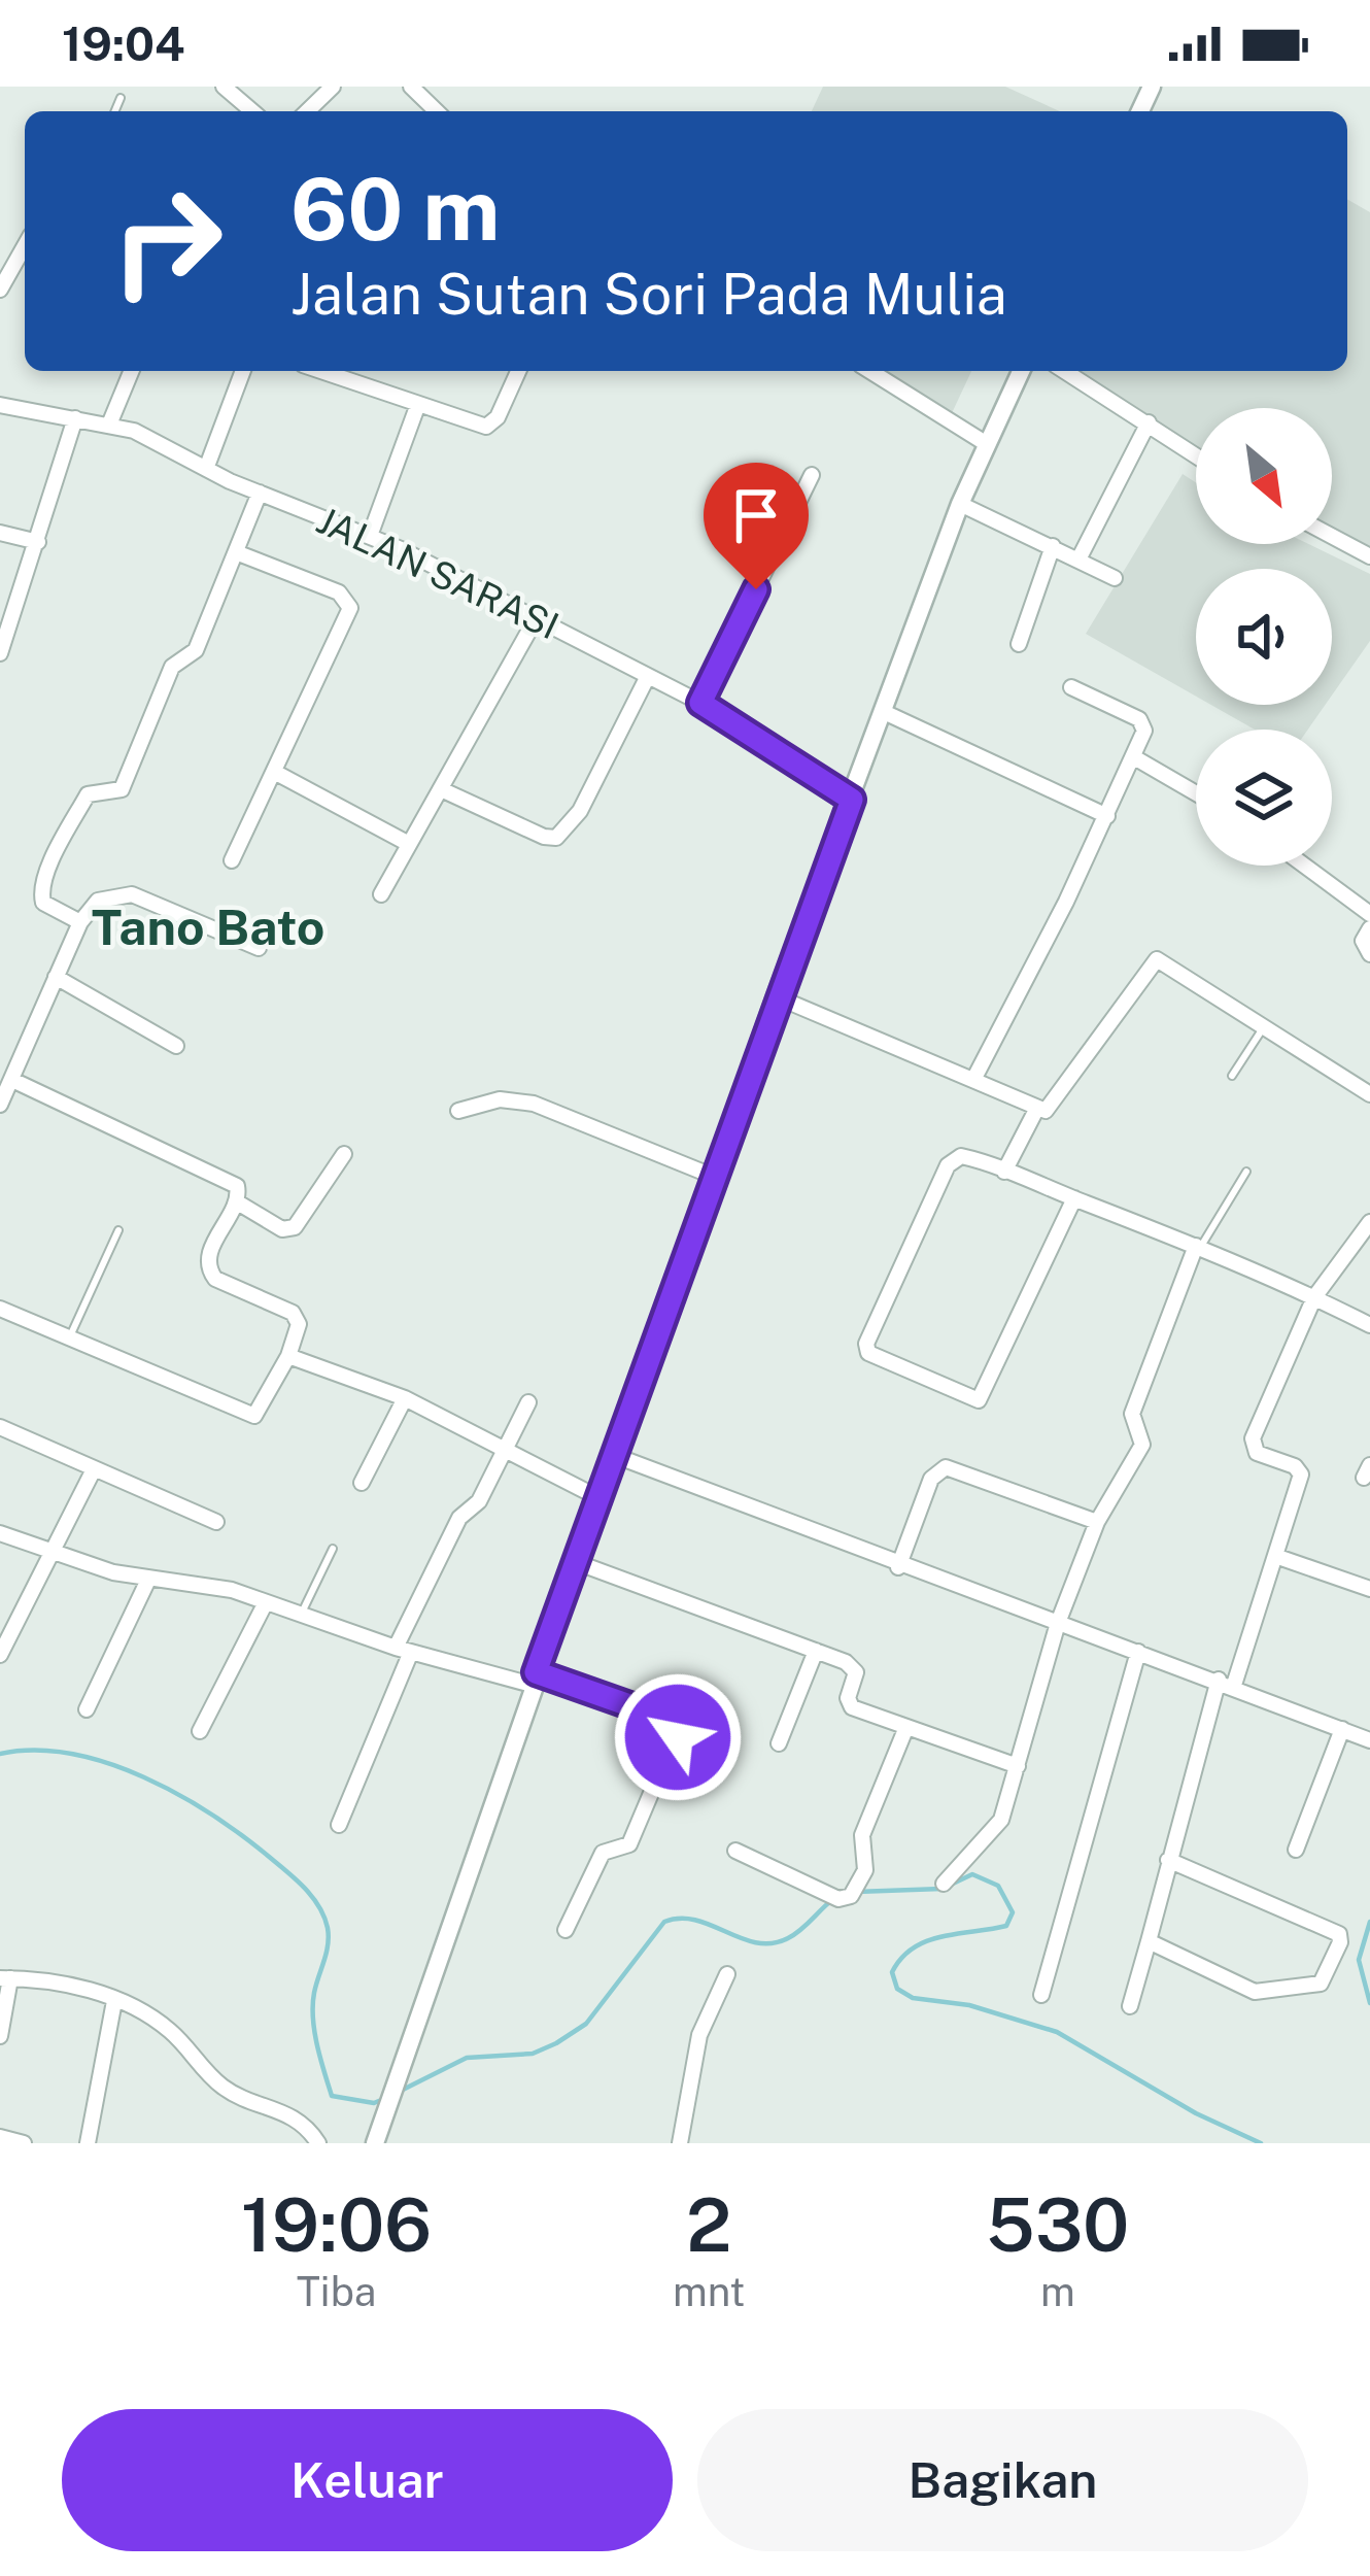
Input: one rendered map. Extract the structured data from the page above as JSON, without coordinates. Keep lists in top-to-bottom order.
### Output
{
  "streets": {
    "street": ["JALAN SARASI"]
  },
  "districts": ["Tano Bato"],
  "north": "bottom right",
  "page": {
    "status": "19:04",
    "turn": ["60 m", "Jalan Sutan Sori Pada Mulia"],
    "eta": [
      "19:06",
      "Tiba",
      "2",
      "mnt",
      "530",
      "m"
    ],
    "buttons": ["Keluar", "Bagikan"]
  }
}
